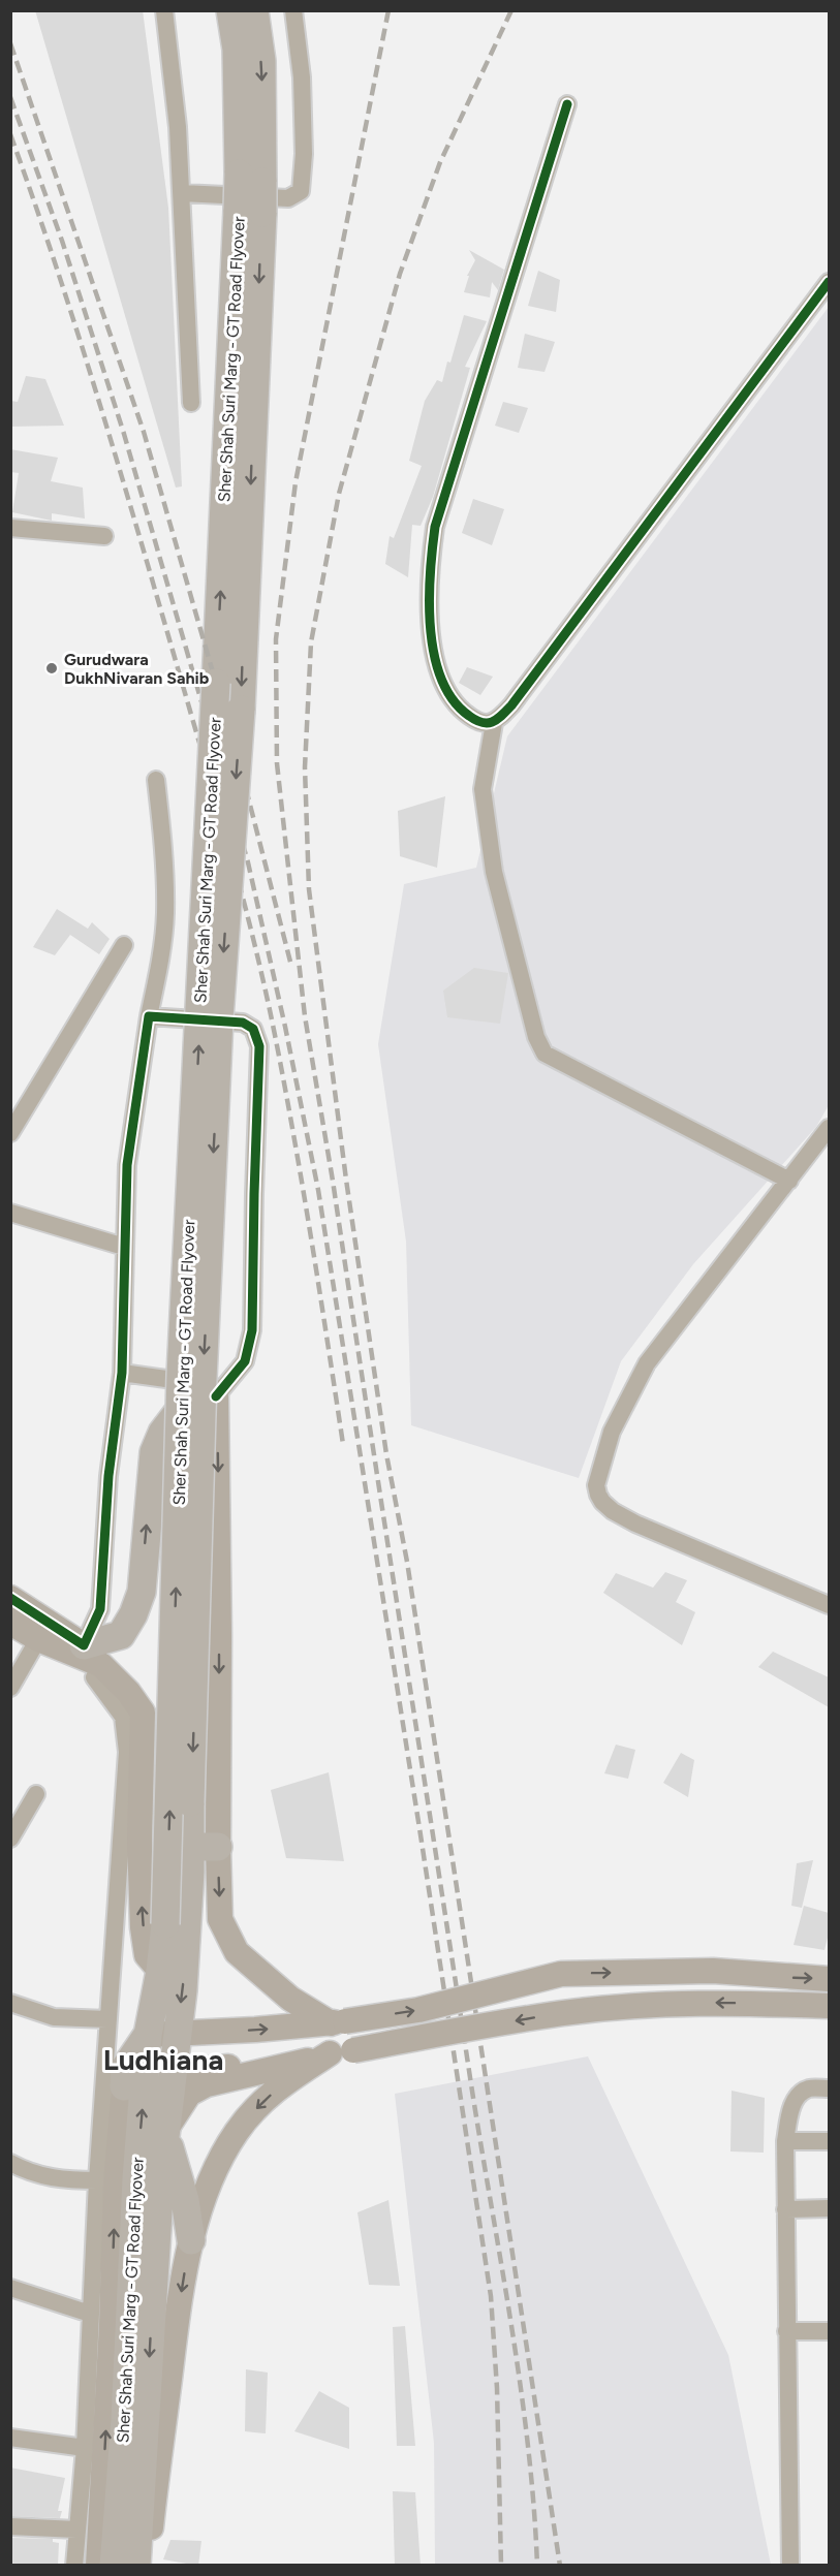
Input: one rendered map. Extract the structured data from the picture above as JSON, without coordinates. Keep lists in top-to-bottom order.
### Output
{
  "streets": {
    "main road": ["Sher Shah Suri Marg - GT Road Flyover"]
  },
  "districts": ["Ludhiana"],
  "places": ["Gurudwara DukhNivaran Sahib"]
}
